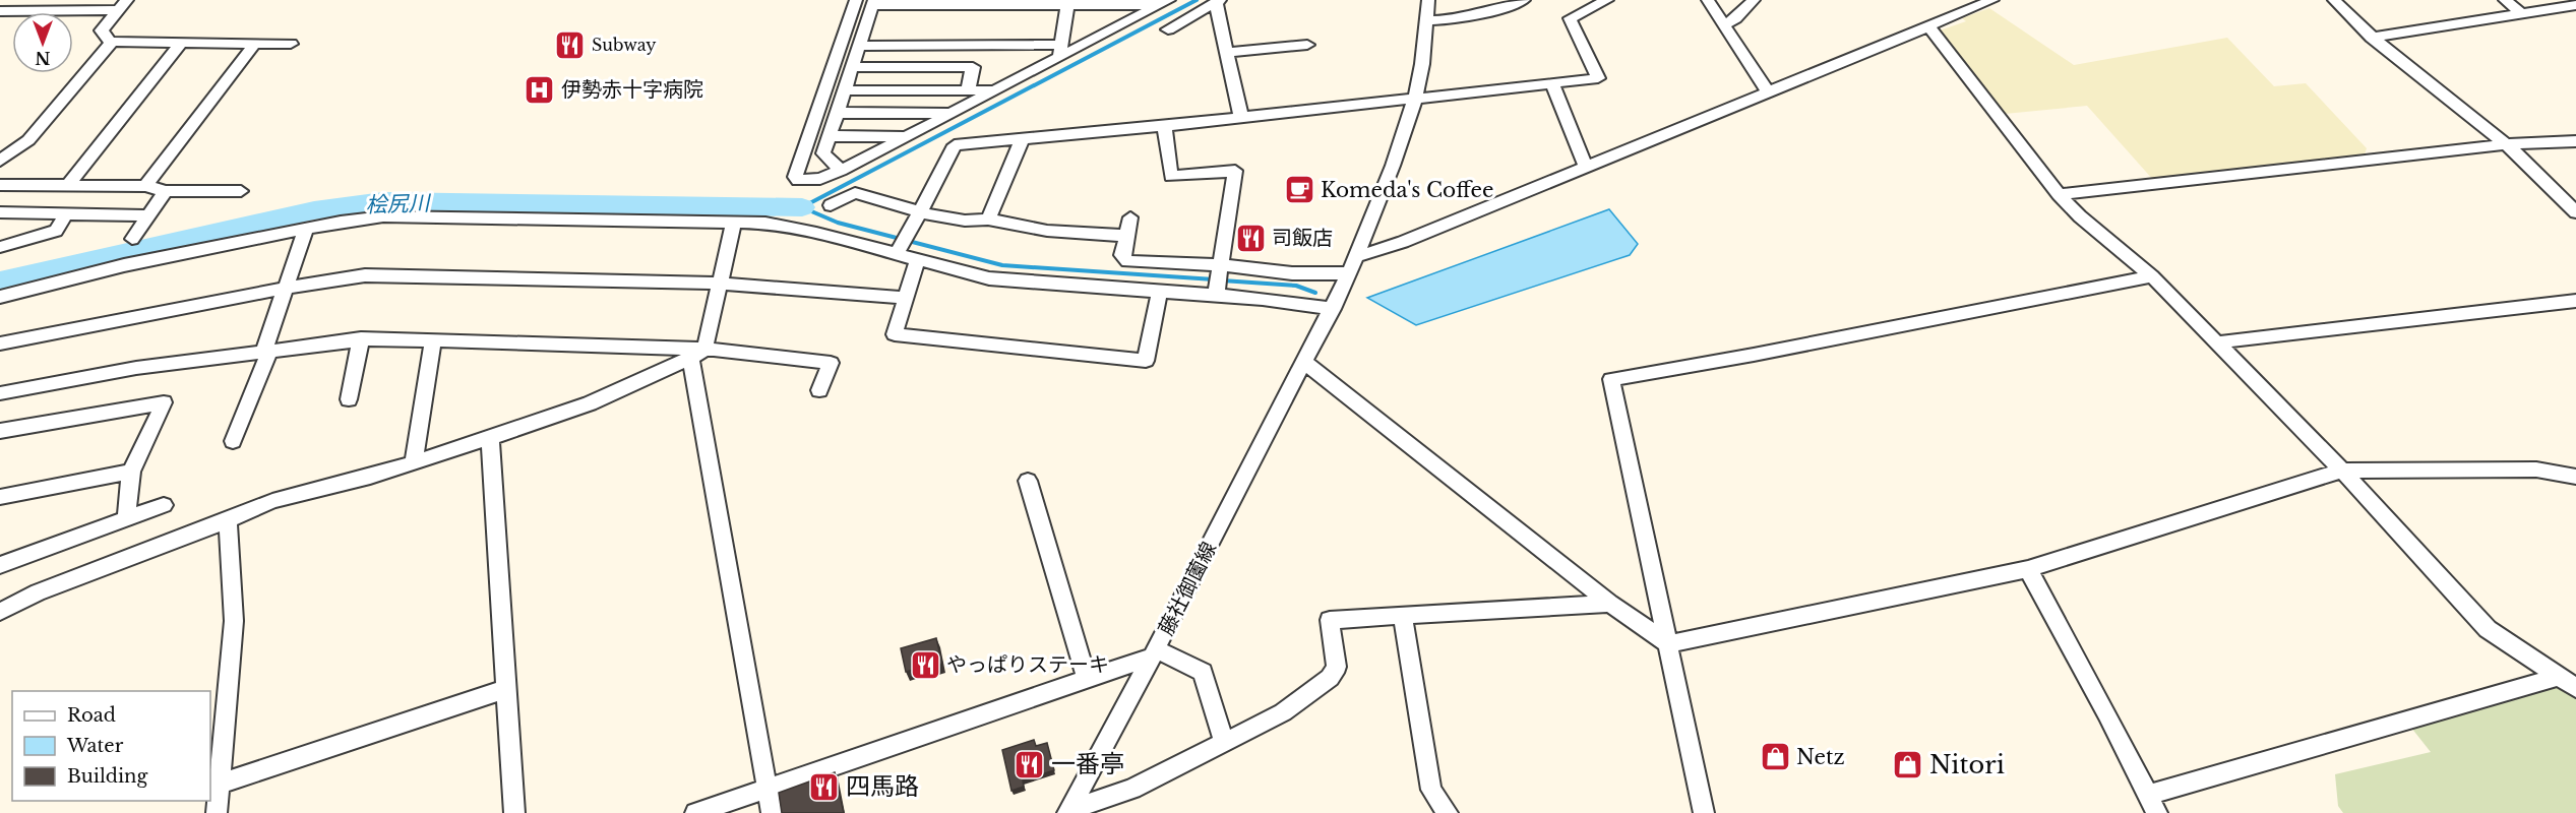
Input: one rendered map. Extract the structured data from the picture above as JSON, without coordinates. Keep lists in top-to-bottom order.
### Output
{
  "streets": {
    "street": ["藤社御薗線"]
  },
  "water": ["桧尻川"],
  "places": {
    "restaurant": [
      "Subway",
      "司飯店",
      "やっぱりステーキ",
      "一番亭",
      "四馬路"
    ],
    "hospital": ["伊勢赤十字病院"],
    "cafe": ["Komeda's Coffee"],
    "shop": ["Netz", "Nitori"]
  },
  "legend": ["Road", "Water", "Building"],
  "north": "bottom"
}
